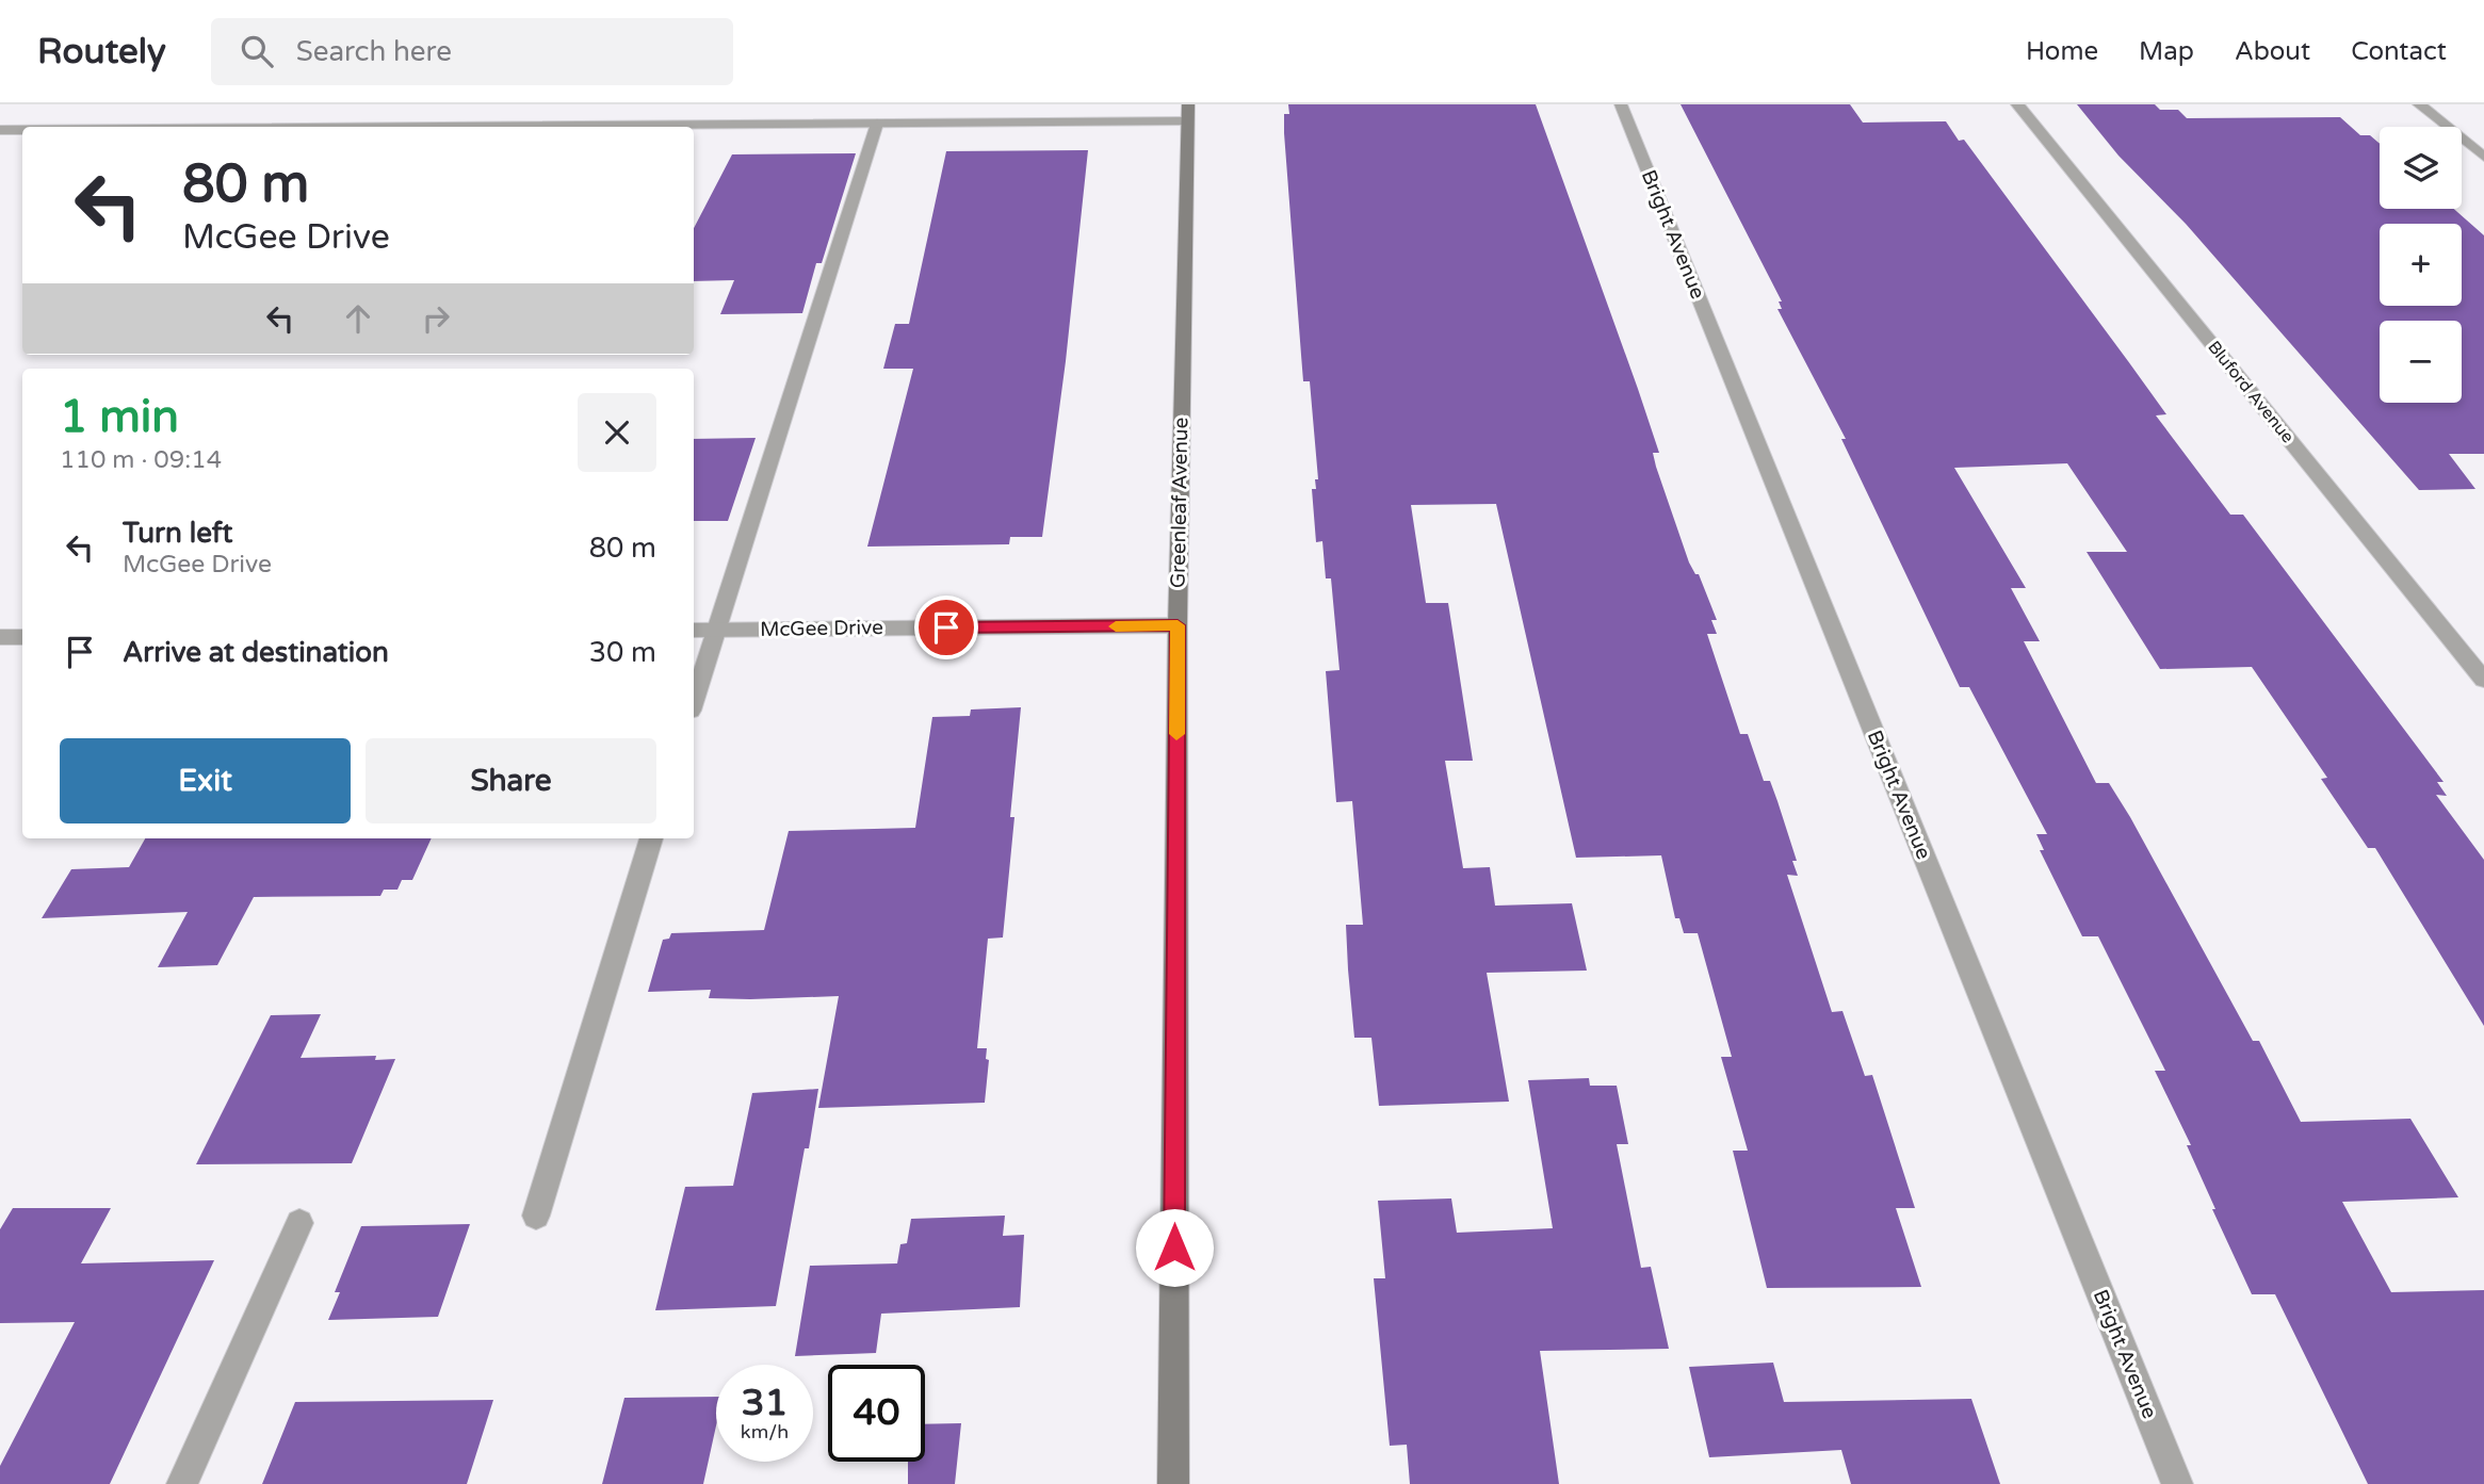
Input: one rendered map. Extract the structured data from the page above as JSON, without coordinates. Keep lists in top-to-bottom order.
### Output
{
  "streets": {
    "street": [
      "Bright Avenue",
      "Bluford Avenue",
      "Greenleaf Avenue",
      "McGee Drive"
    ]
  },
  "crossings": [
    ["Greenleaf Avenue", "McGee Drive"]
  ],
  "page": {
    "header": "Routely",
    "search": "Search here",
    "nav": [
      "Home",
      "Map",
      "About",
      "Contact"
    ],
    "map_buttons": ["+", "−"],
    "turn": ["80 m", "McGee Drive"],
    "heading": ["1 min", "110 m · 09:14"],
    "list": [
      {
        "name": "Turn left",
        "note": "McGee Drive",
        "value": "80 m"
      },
      {
        "name": "Arrive at destination",
        "value": "30 m"
      }
    ],
    "buttons": ["Exit", "Share"],
    "speed": "31 km/h",
    "limit": "40"
  }
}
